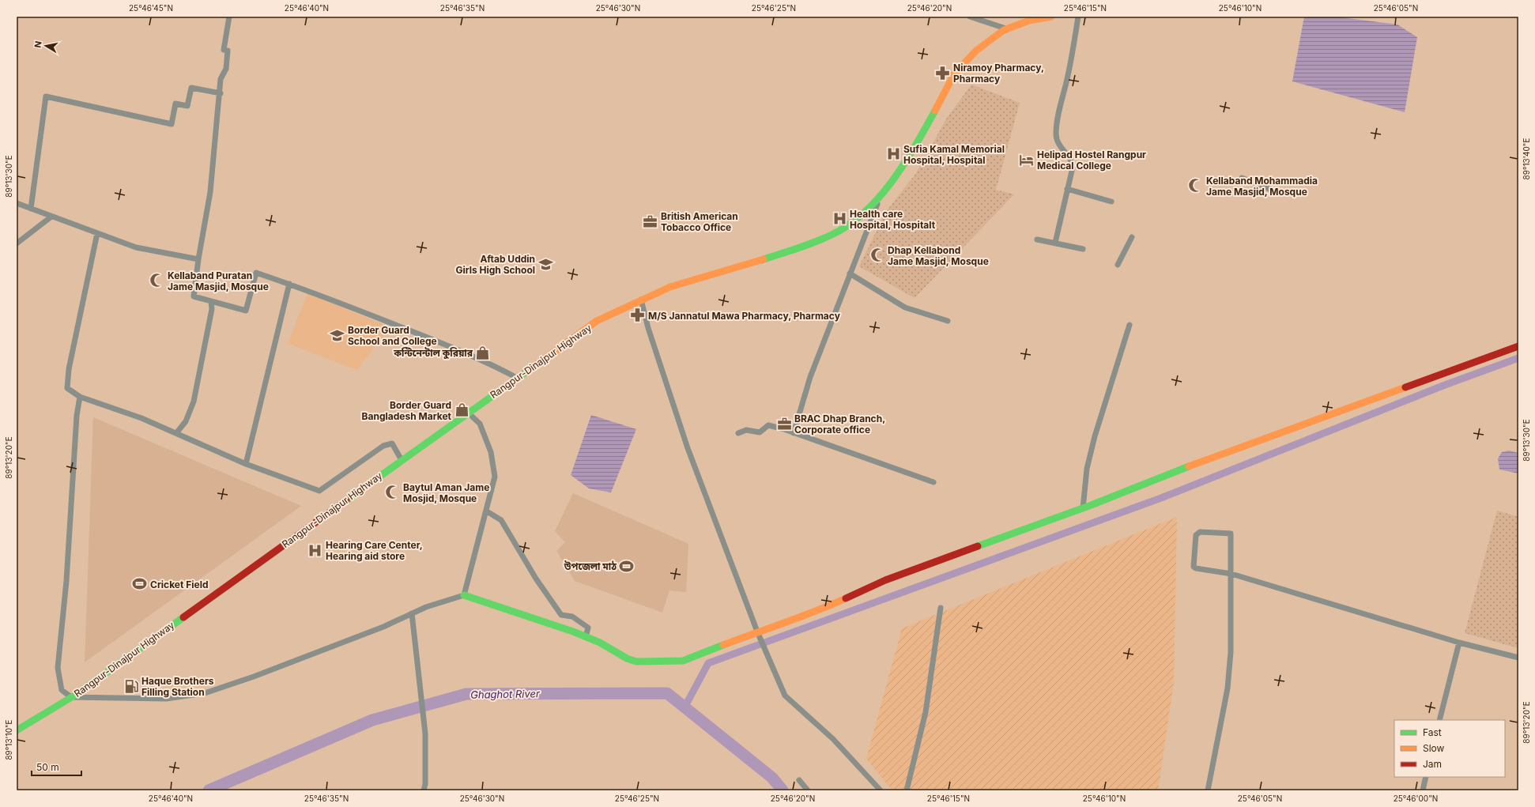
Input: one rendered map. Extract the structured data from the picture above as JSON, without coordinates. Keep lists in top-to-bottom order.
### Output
{
  "streets": {
    "main road": ["Rangpur-Dinajpur Highway"]
  },
  "water": ["Ghaghot River"],
  "places": {
    "pharmacy": ["Niramoy Pharmacy, Pharmacy", "M/S Jannatul Mawa Pharmacy, Pharmacy"],
    "hospital": ["Sufia Kamal Memorial Hospital, Hospital", "Health care Hospital, Hospitalt", "Hearing Care Center, Hearing aid store"],
    "hotel": ["Helipad Hostel Rangpur Medical College"],
    "mosque": [
      "Kellaband Mohammadia Jame Masjid, Mosque",
      "Dhap Kellabond Jame Masjid, Mosque",
      "Kellaband Puratan Jame Masjid, Mosque",
      "Baytul Aman Jame Mosjid, Mosque"
    ],
    "office": ["British American Tobacco Office", "BRAC Dhap Branch, Corporate office"],
    "school or university": ["Aftab Uddin Girls High School", "Border Guard School and College"],
    "shop": ["কন্টিনেন্টাল কুরিয়ার", "Border Guard Bangladesh Market"],
    "sports": ["উপজেলা মাঠ", "Cricket Field"],
    "fuel station": ["Haque Brothers Filling Station"]
  },
  "legend": ["Fast", "Slow", "Jam"],
  "scale_bar": "50 m",
  "north": "left",
  "coordinates": [
    "25°46'45\"N",
    "25°46'40\"N",
    "25°46'35\"N",
    "25°46'30\"N",
    "25°46'25\"N",
    "25°46'20\"N",
    "25°46'15\"N",
    "25°46'10\"N",
    "25°46'05\"N",
    "89°13'40\"E",
    "89°13'30\"E",
    "89°13'20\"E",
    "89°13'10\"E",
    "25°46'00\"N"
  ]
}
